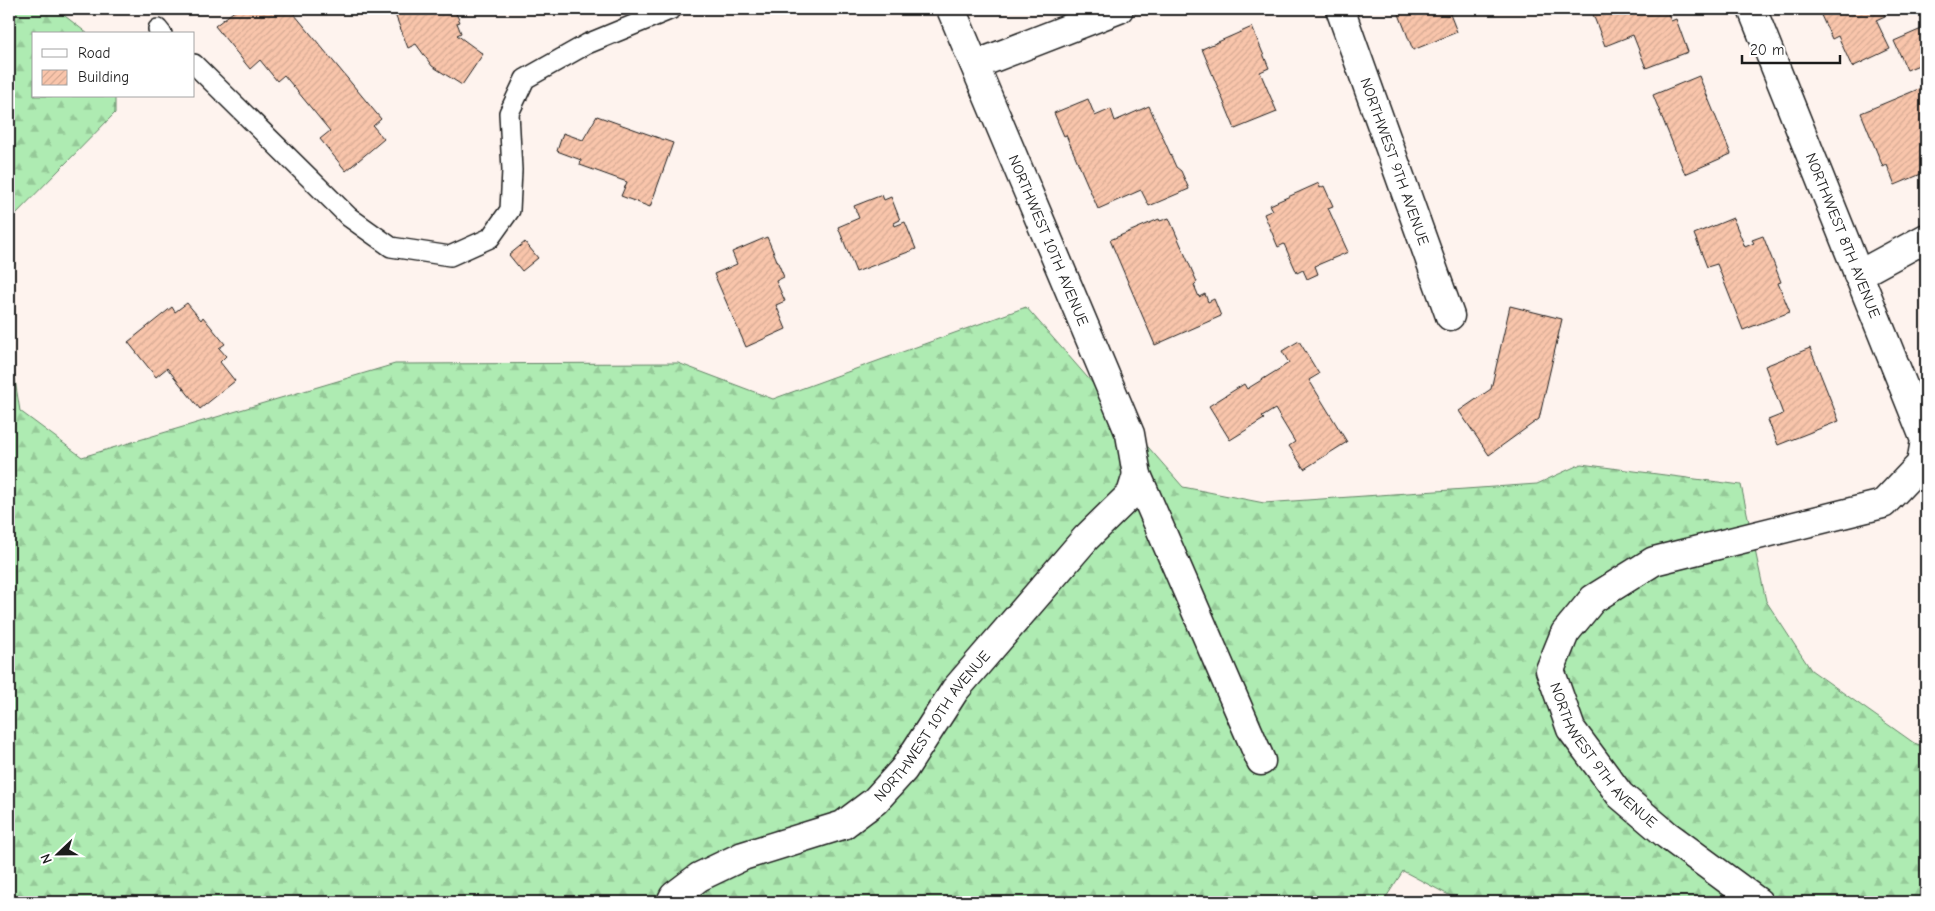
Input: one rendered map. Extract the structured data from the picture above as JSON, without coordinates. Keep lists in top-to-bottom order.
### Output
{
  "streets": {
    "street": ["NORTHWEST 9TH AVENUE", "NORTHWEST 8TH AVENUE", "NORTHWEST 10TH AVENUE"]
  },
  "crossings": [
    ["NORTHWEST 9TH AVENUE", "NORTHWEST 8TH AVENUE"]
  ],
  "legend": ["Road", "Building"],
  "scale_bar": "20 m",
  "north": "left"
}
